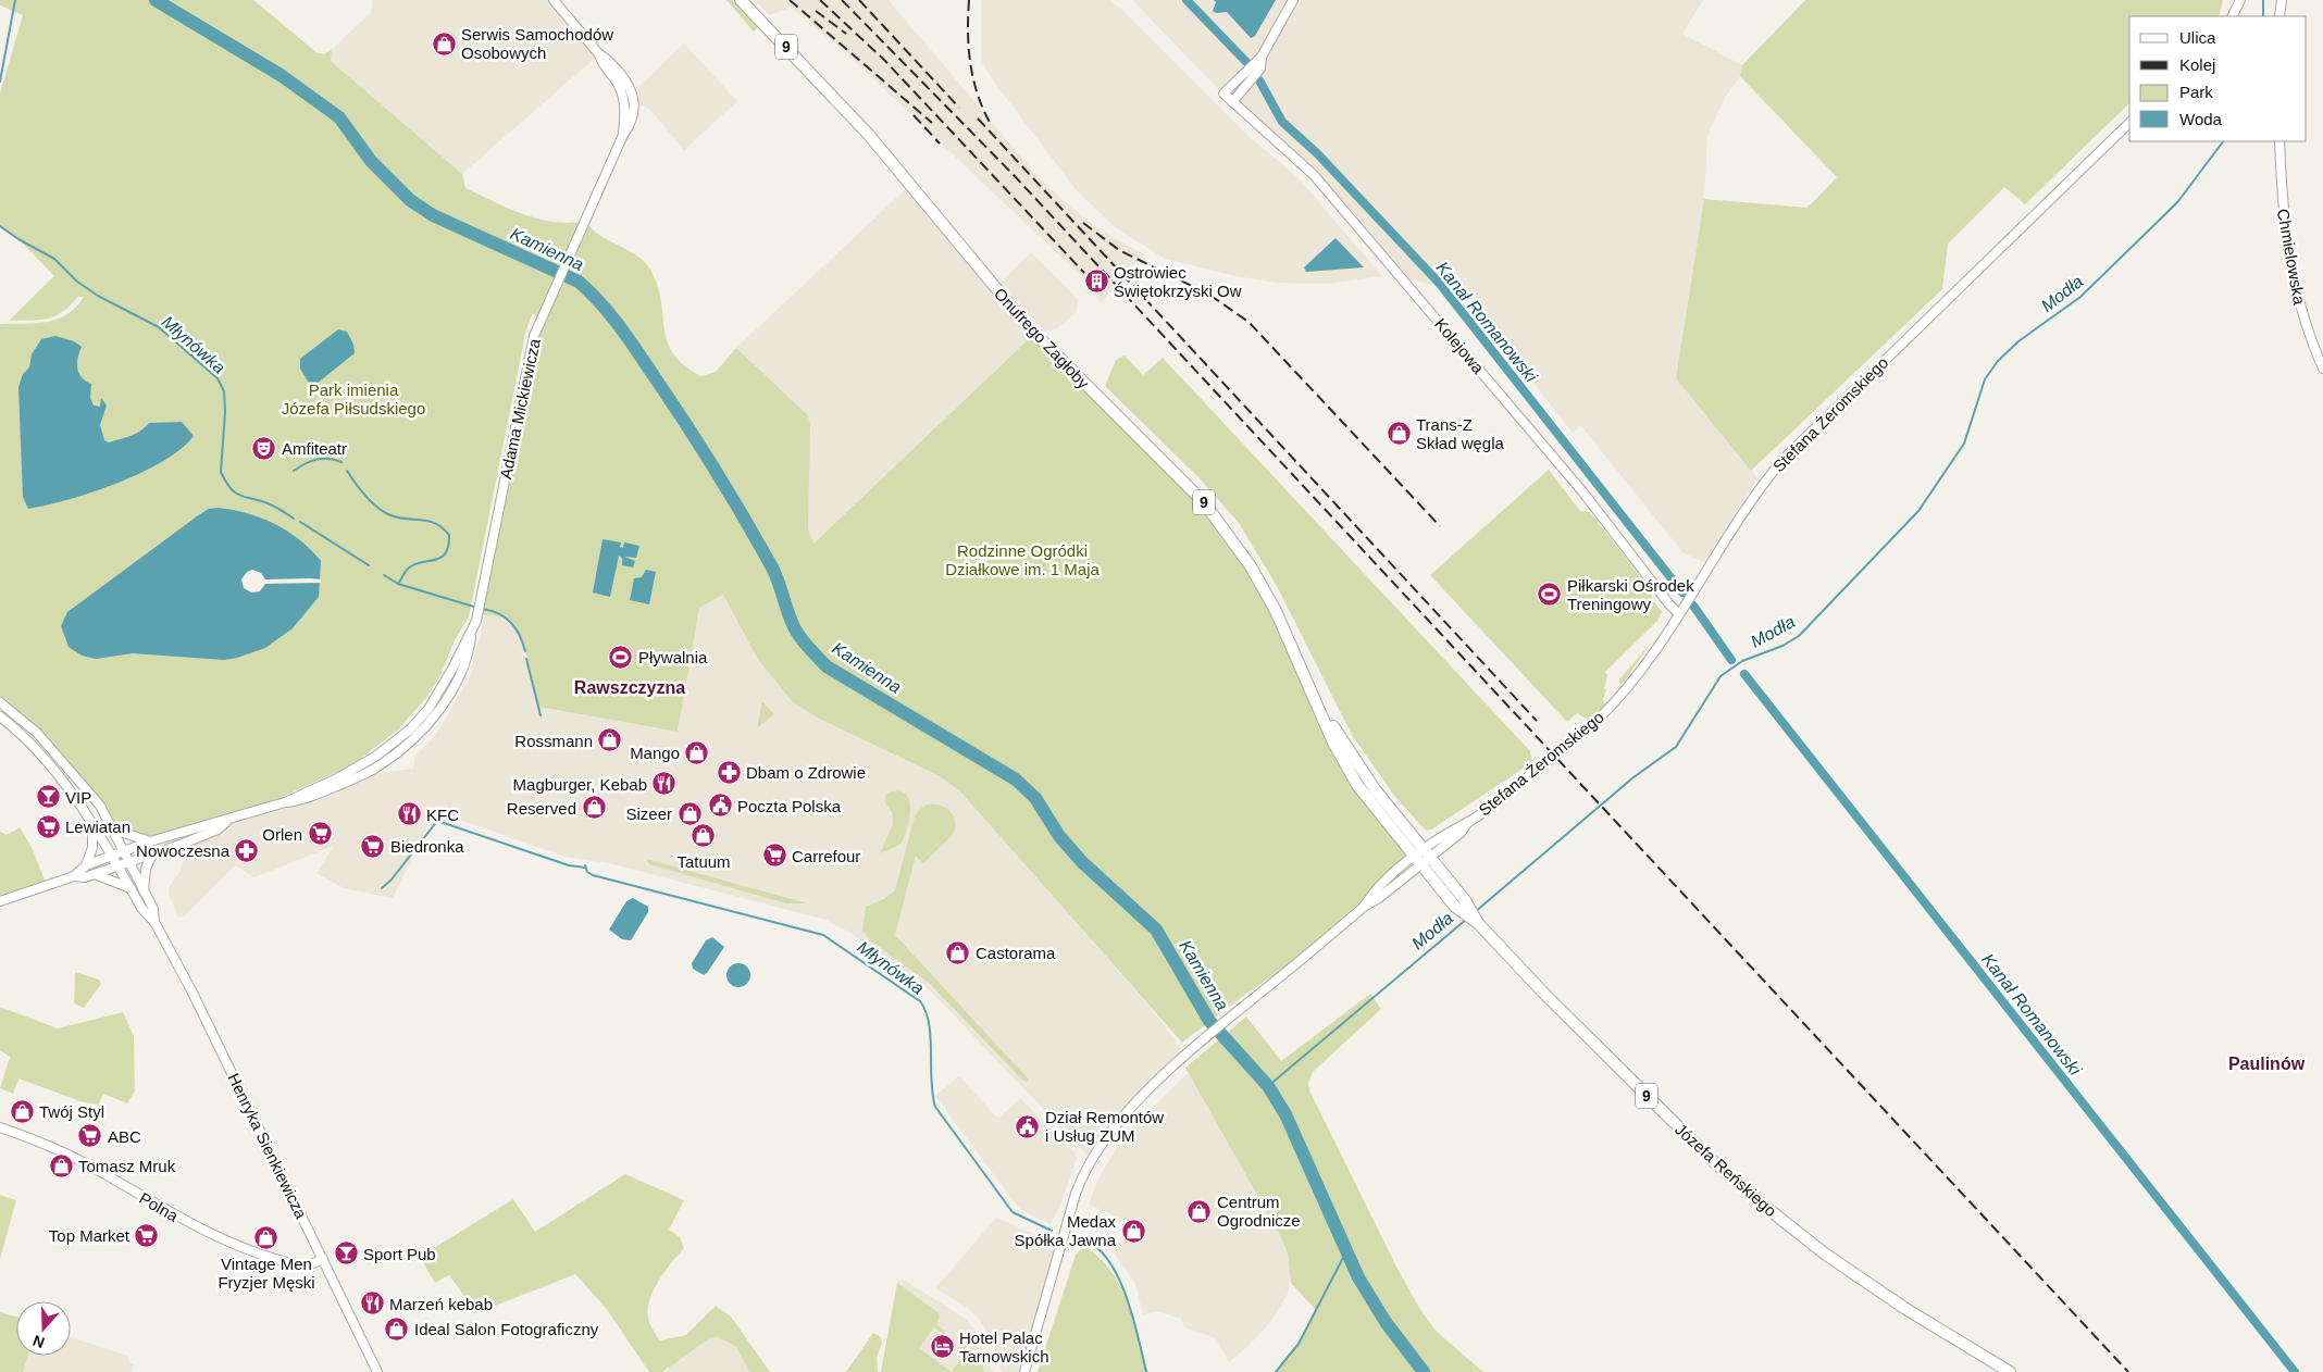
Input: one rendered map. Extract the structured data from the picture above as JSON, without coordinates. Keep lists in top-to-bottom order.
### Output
{
  "streets": {
    "main road": ["9", "Onufrego Zagłoby", "Józefa Reńskiego"],
    "street": [
      "Chmielowska",
      "Kolejowa",
      "Adama Mickiewicza",
      "Stefana Żeromskiego",
      "Henryka Sienkiewicza",
      "Polna"
    ]
  },
  "crossings": [
    ["Onufrego Zagłoby", "Stefana Żeromskiego"],
    ["Onufrego Zagłoby", "Józefa Reńskiego"],
    ["Kolejowa", "Stefana Żeromskiego"],
    ["Adama Mickiewicza", "Henryka Sienkiewicza"],
    ["Stefana Żeromskiego", "Józefa Reńskiego"],
    ["Henryka Sienkiewicza", "Polna"]
  ],
  "districts": ["Rawszczyzna", "Paulinów"],
  "water": [
    "Kamienna",
    "Modła",
    "Kanał Romanowski",
    "Młynówka"
  ],
  "parks": ["Park imienia Józefa Piłsudskiego", "Rodzinne Ogródki Działkowe im. 1 Maja"],
  "places": {
    "shop": [
      "Serwis Samochodów Osobowych",
      "Trans-Z Skład węgla",
      "Rossmann",
      "Mango",
      "Reserved",
      "Sizeer",
      "Tatuum",
      "Castorama",
      "Twój Styl",
      "Tomasz Mruk",
      "Centrum Ogrodnicze",
      "Medax Spółka Jawna",
      "Vintage Men Fryzjer Męski",
      "Ideal Salon Fotograficzny"
    ],
    "building": ["Ostrowiec Świętokrzyski Ow"],
    "theatre": ["Amfiteatr"],
    "sports": ["Piłkarski Ośrodek Treningowy", "Pływalnia"],
    "pharmacy": ["Dbam o Zdrowie", "Nowoczesna"],
    "restaurant": ["Magburger, Kebab", "KFC", "Marzeń kebab"],
    "bar": ["VIP", "Sport Pub"],
    "public building": ["Poczta Polska", "Dział Remontów i Usług ZUM"],
    "supermarket": [
      "Lewiatan",
      "Orlen",
      "Biedronka",
      "Carrefour",
      "ABC",
      "Top Market"
    ],
    "hotel": ["Hotel Palac Tarnowskich"]
  },
  "legend": [
    "Ulica",
    "Kolej",
    "Park",
    "Woda"
  ],
  "north": "bottom"
}
